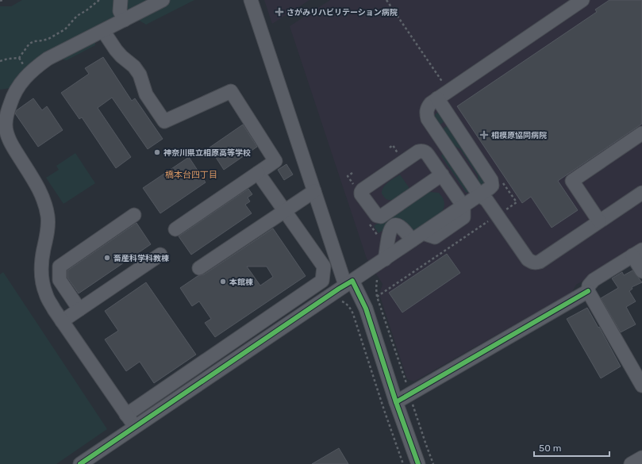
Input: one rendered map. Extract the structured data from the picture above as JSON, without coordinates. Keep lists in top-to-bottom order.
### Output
{
  "districts": ["橋本台四丁目"],
  "places": {
    "health": ["さがみリハビリテーション病院", "相模原協同病院"],
    "other": ["神奈川県立相原高等学校", "畜産科学科教棟", "本館棟"]
  },
  "scale_bar": "50 m"
}
